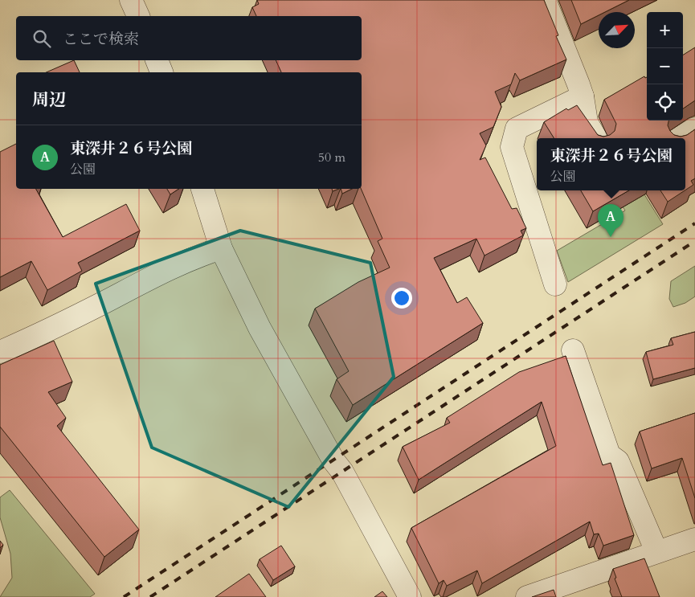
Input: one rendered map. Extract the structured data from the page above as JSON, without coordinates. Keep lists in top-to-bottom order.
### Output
{
  "north": "top right",
  "page": {
    "map_buttons": ["+", "−"],
    "search": "ここで検索",
    "heading": "周辺",
    "list": [
      {
        "mark": "A",
        "name": "東深井２６号公園",
        "note": "公園",
        "value": "50 m"
      }
    ],
    "popup": ["東深井２６号公園", "公園"],
    "pins": "A"
  }
}
